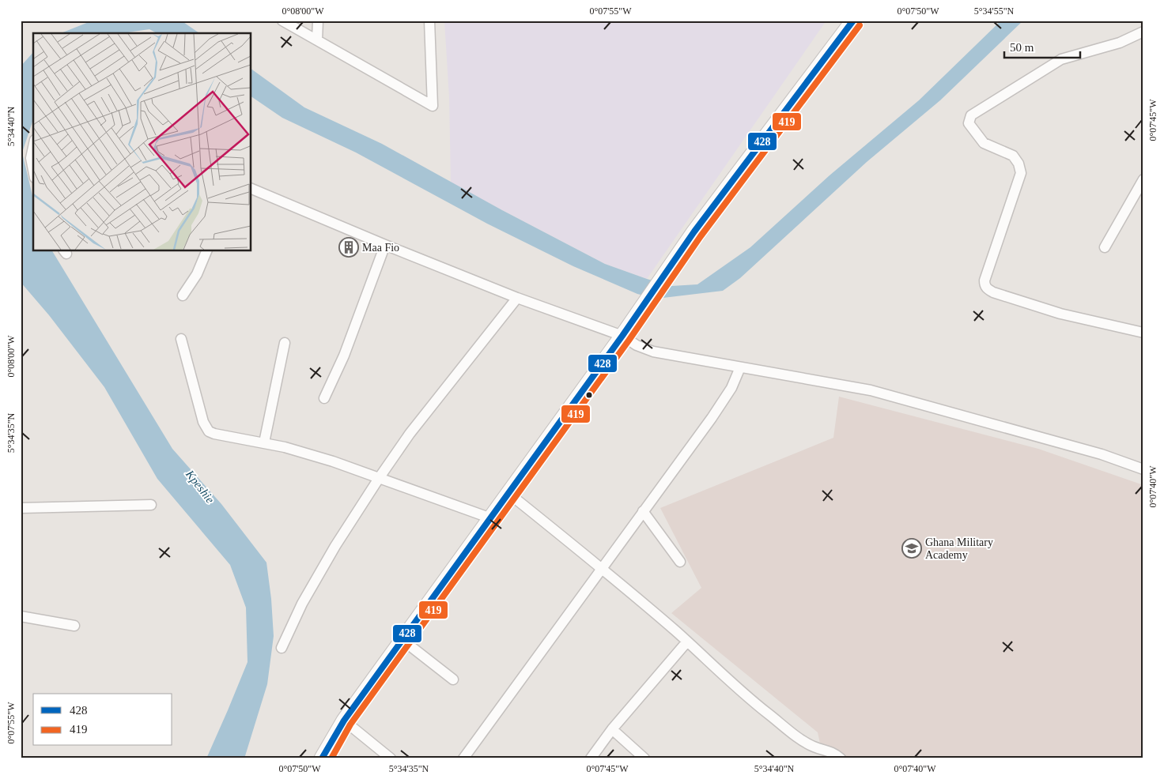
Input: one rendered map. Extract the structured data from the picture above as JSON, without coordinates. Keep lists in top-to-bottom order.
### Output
{
  "water": ["Kpeshie"],
  "places": {
    "building": ["Maa Fio"],
    "school or university": ["Ghana Military Academy"]
  },
  "lines": ["transit line 428", "transit line 419"],
  "legend": ["428", "419"],
  "scale_bar": "50 m",
  "coordinates": [
    "0°08'00\"W",
    "0°07'55\"W",
    "0°07'50\"W",
    "5°34'55\"N",
    "0°07'45\"W",
    "5°34'40\"N",
    "5°34'35\"N",
    "0°07'40\"W"
  ]
}
